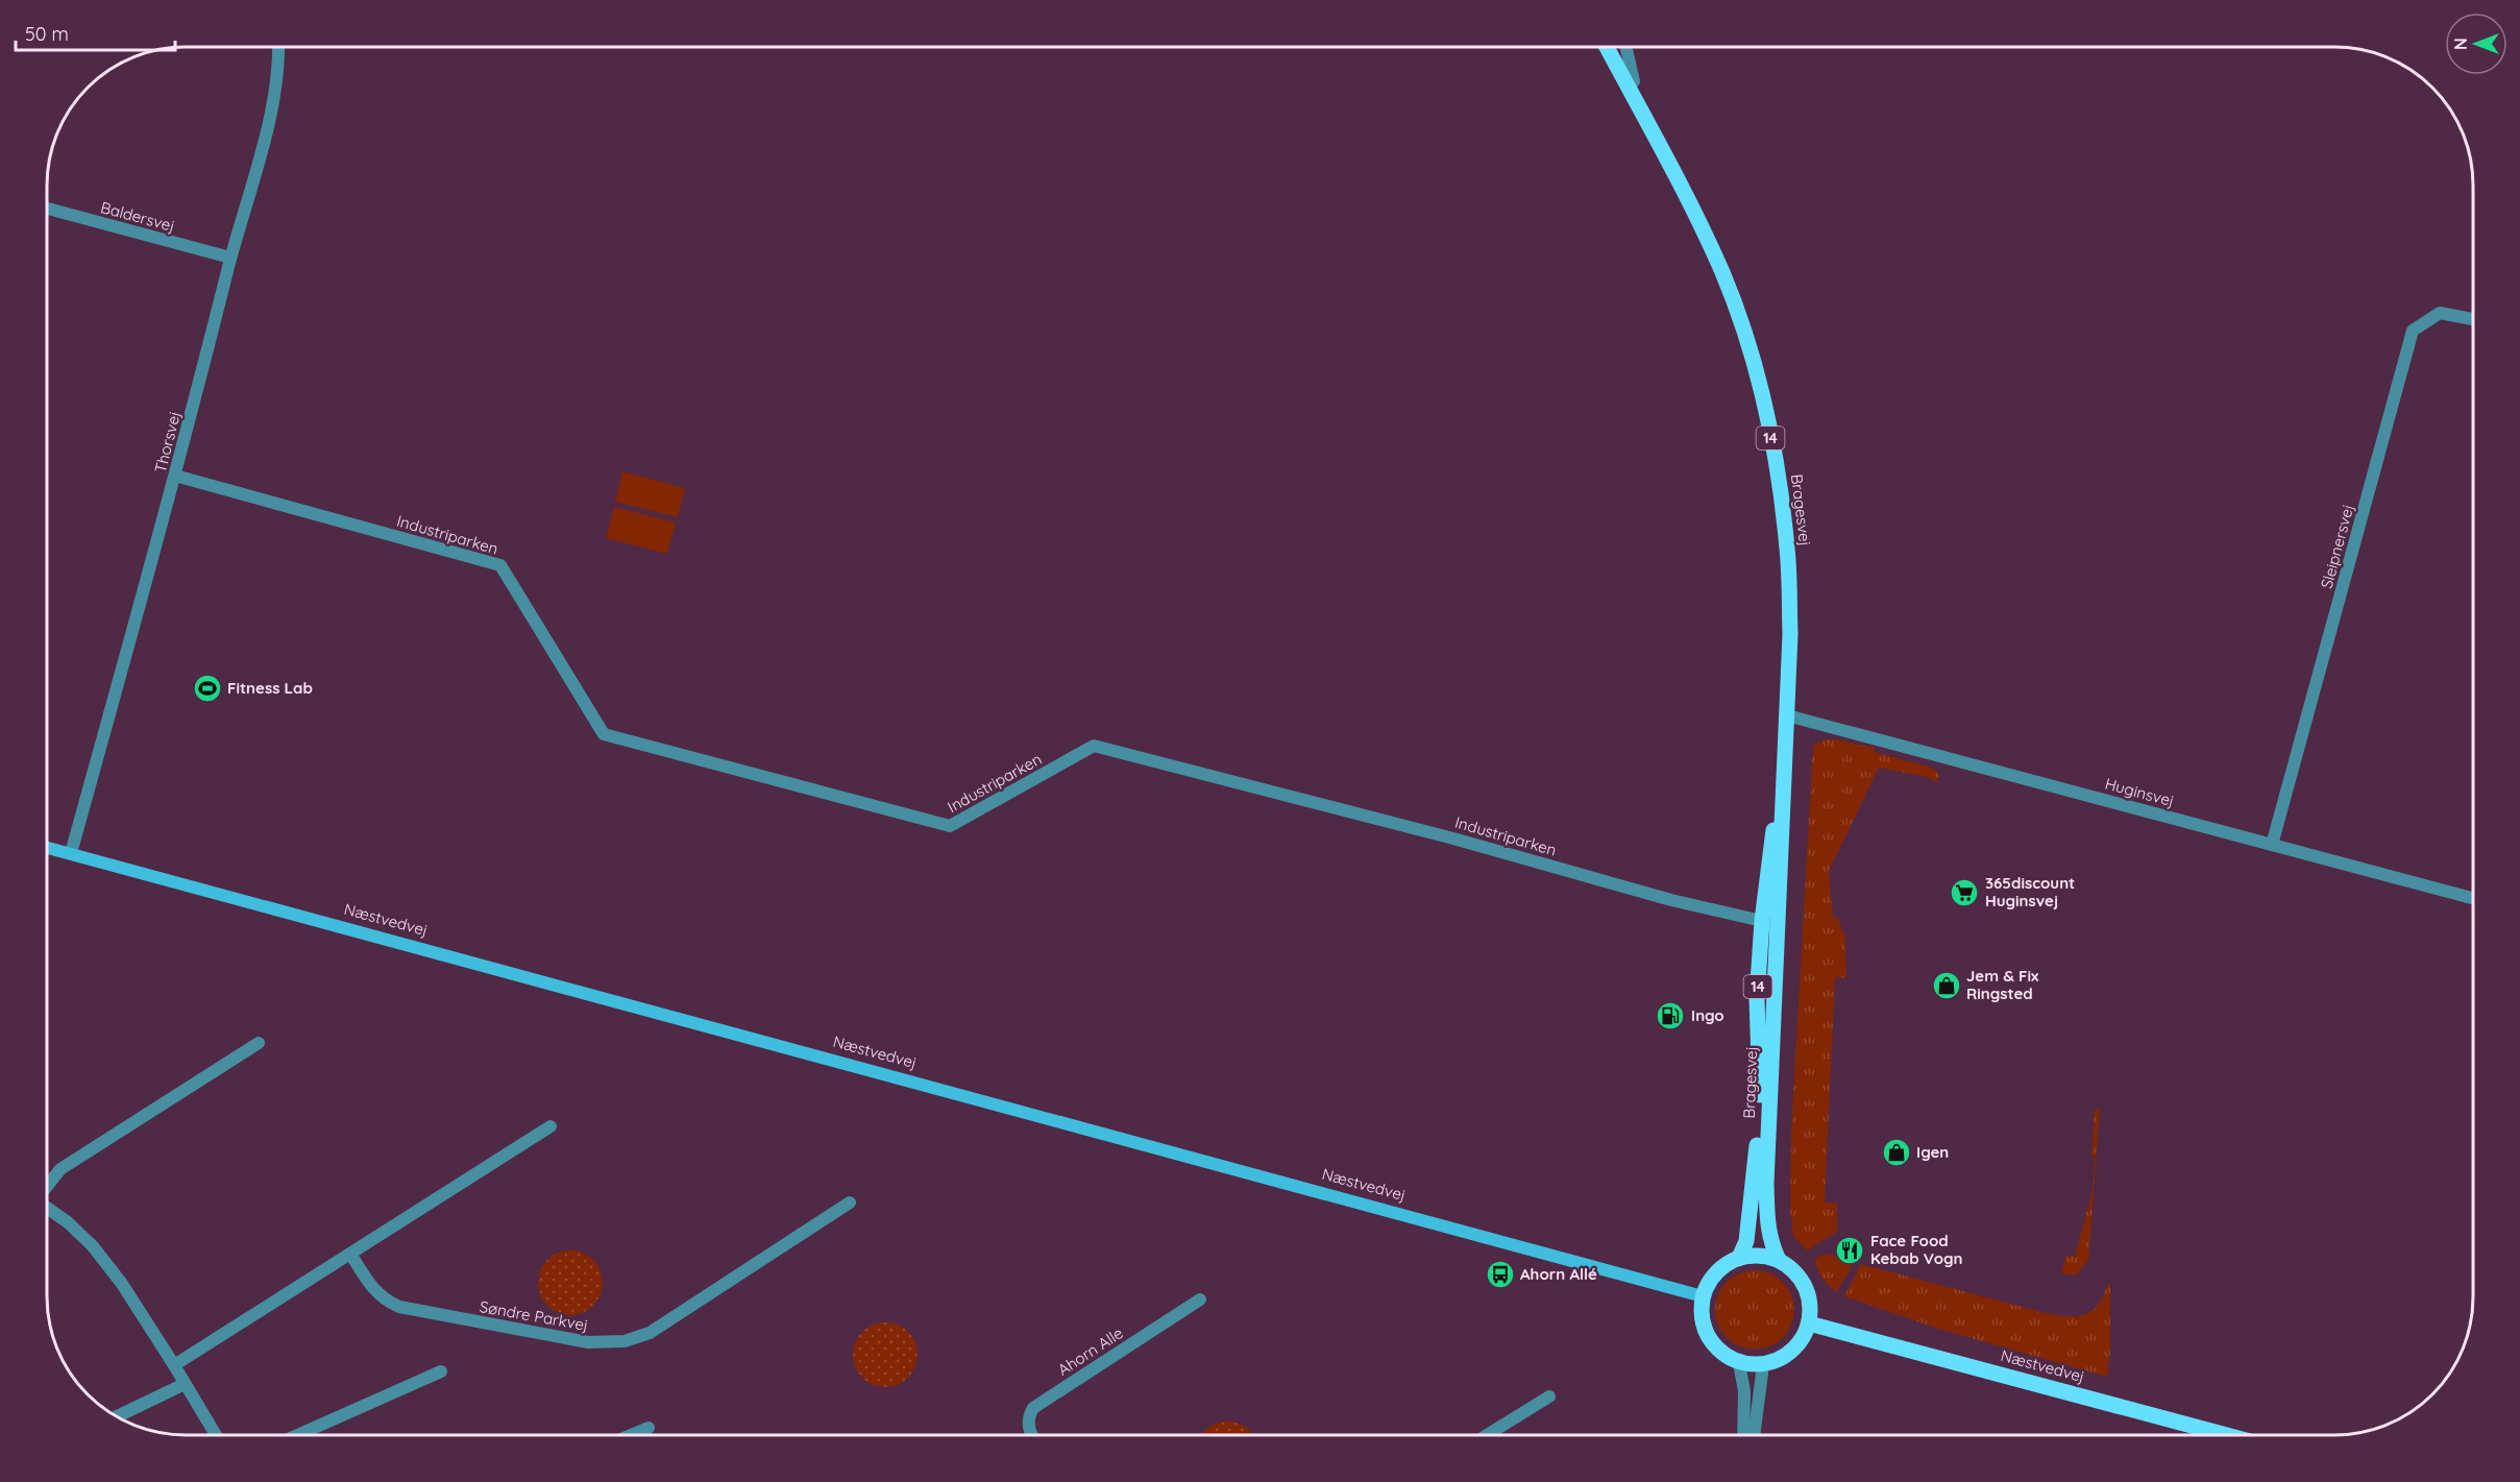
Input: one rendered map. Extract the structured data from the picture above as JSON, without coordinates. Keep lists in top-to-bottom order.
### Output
{
  "streets": {
    "main road": ["14", "Bragesvej", "Næstvedvej"],
    "street": [
      "Baldersvej",
      "Thorsvej",
      "Industriparken",
      "Sleipnersvej",
      "Huginsvej",
      "Søndre Parkvej",
      "Ahorn Alle"
    ]
  },
  "crossings": [
    ["Baldersvej", "Thorsvej"],
    ["Thorsvej", "Industriparken"],
    ["Thorsvej", "Næstvedvej"],
    ["Bragesvej", "Industriparken"],
    ["Bragesvej", "Huginsvej"],
    ["Bragesvej", "Næstvedvej"],
    ["Sleipnersvej", "Huginsvej"]
  ],
  "places": {
    "sports": ["Fitness Lab"],
    "supermarket": ["365discount Huginsvej"],
    "shop": ["Jem & Fix Ringsted", "Igen"],
    "fuel station": ["Ingo"],
    "restaurant": ["Face Food Kebab Vogn"],
    "bus stop": ["Ahorn Allé"]
  },
  "scale_bar": "50 m",
  "north": "left"
}
